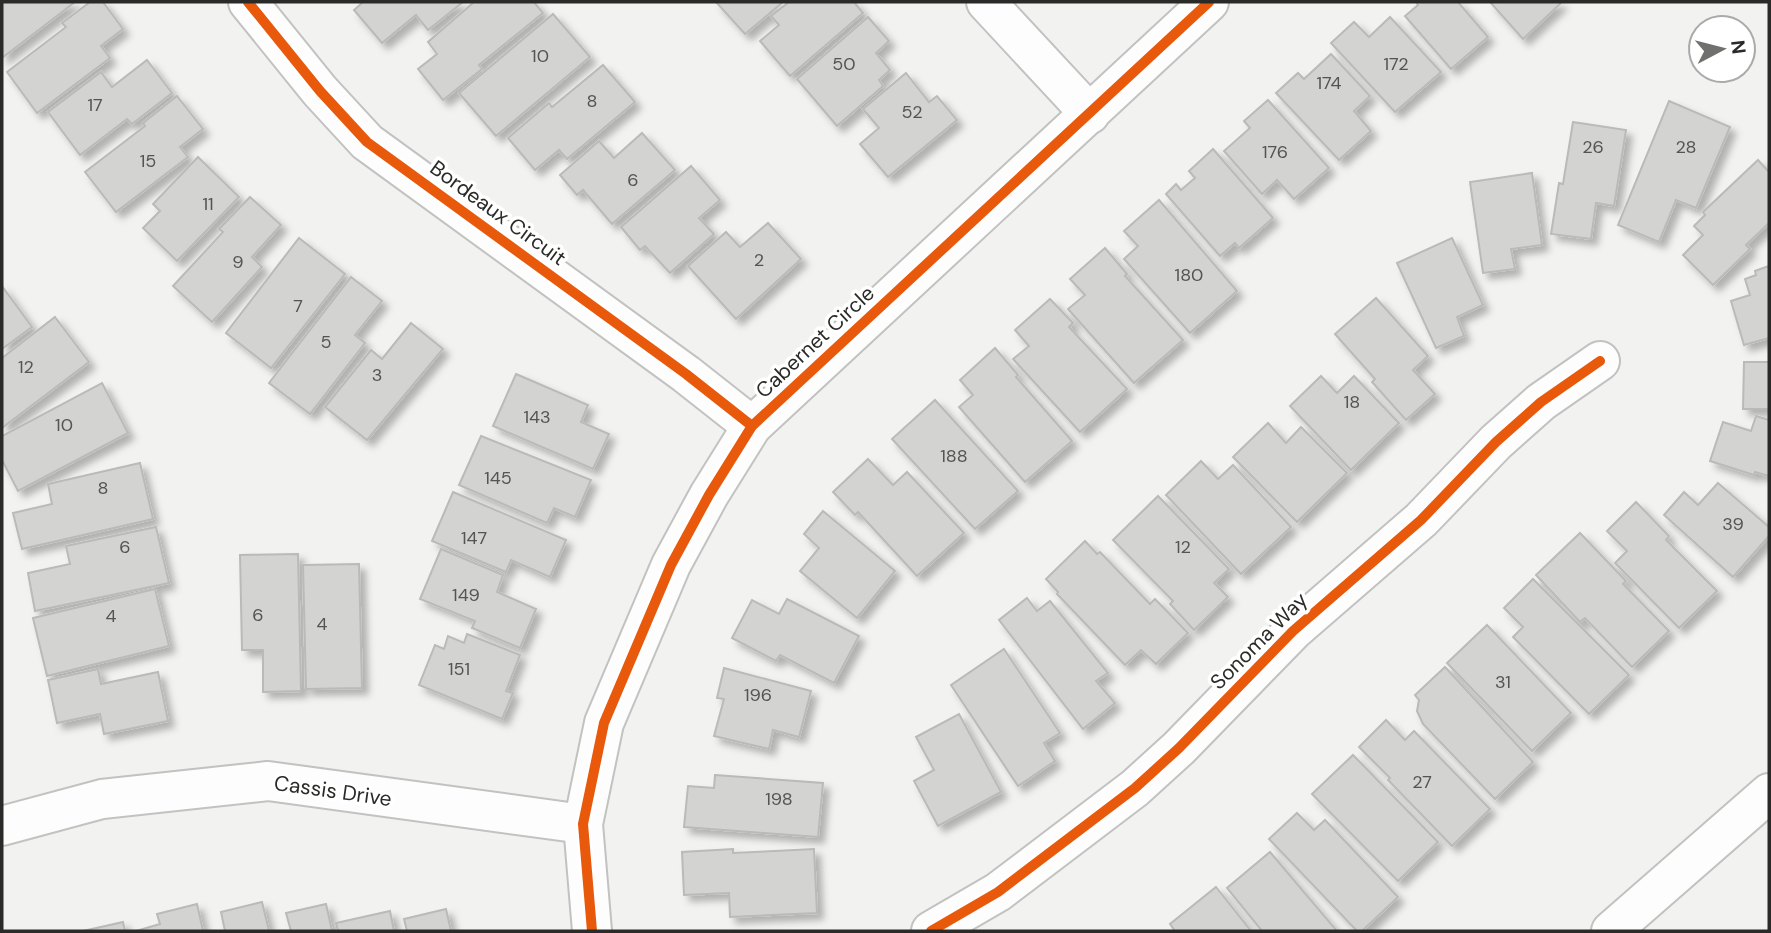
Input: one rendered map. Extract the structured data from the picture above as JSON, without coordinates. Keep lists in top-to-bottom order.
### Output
{
  "streets": {
    "street": [
      "Bordeaux Circuit",
      "Cabernet Circle",
      "Sonoma Way",
      "Cassis Drive"
    ]
  },
  "crossings": [
    ["Bordeaux Circuit", "Cabernet Circle"],
    ["Cabernet Circle", "Cassis Drive"]
  ],
  "house_numbers": [
    "10",
    "50",
    "172",
    "174",
    "8",
    "17",
    "52",
    "26",
    "28",
    "176",
    "15",
    "6",
    "11",
    "2",
    "9",
    "180",
    "7",
    "5",
    "12",
    "3",
    "18",
    "143",
    "10",
    "188",
    "145",
    "8",
    "39",
    "147",
    "6",
    "12",
    "149",
    "6",
    "4",
    "4",
    "151",
    "31",
    "196",
    "27",
    "198"
  ],
  "north": "right"
}
